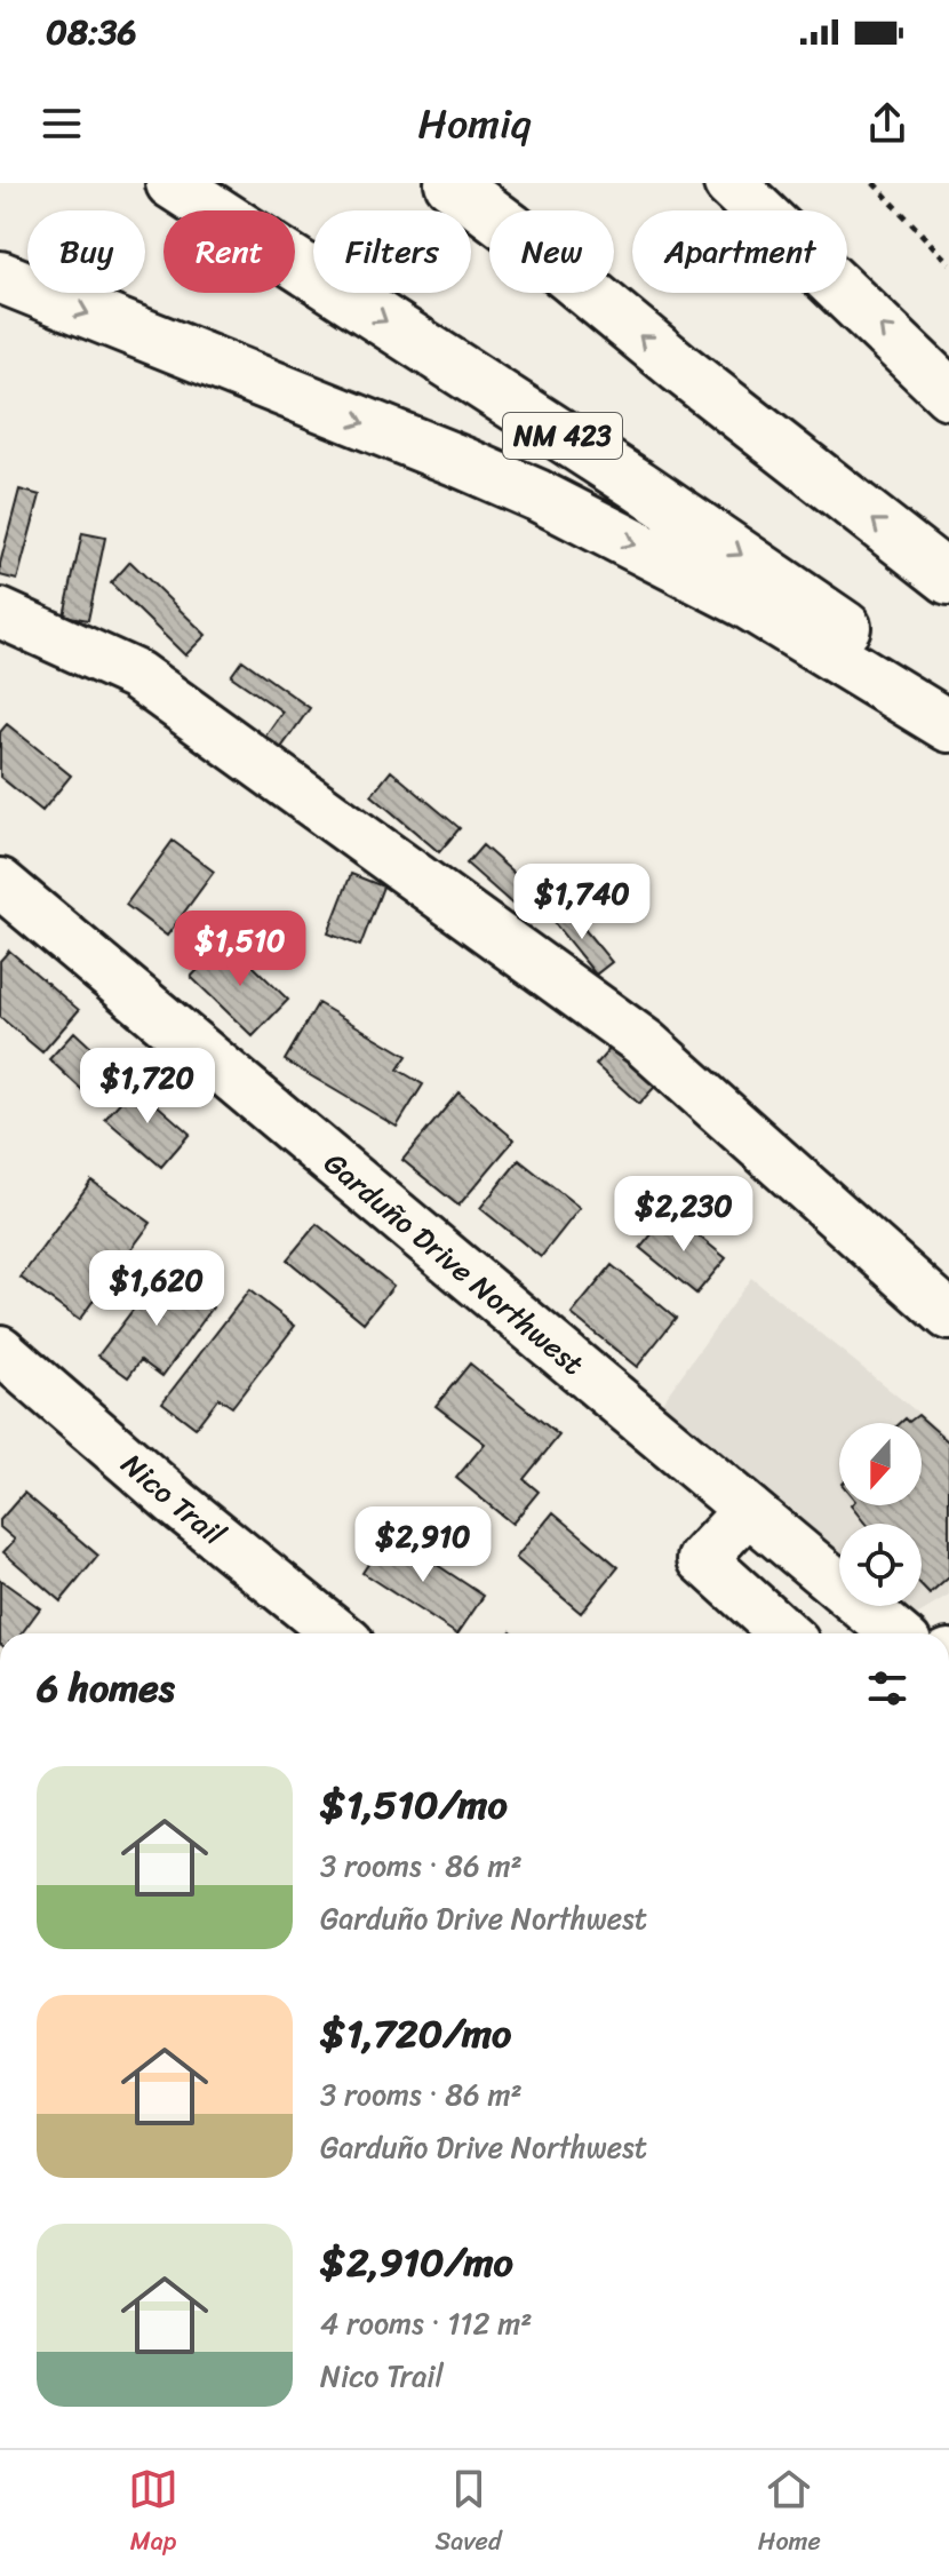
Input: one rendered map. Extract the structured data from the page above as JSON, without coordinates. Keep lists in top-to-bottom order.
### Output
{
  "streets": {
    "main road": ["NM 423"],
    "street": ["Garduño Drive Northwest", "Nico Trail"]
  },
  "north": "bottom",
  "page": {
    "status": "08:36",
    "header": "Homiq",
    "chip": [
      "Buy",
      "Rent",
      "Filters",
      "New",
      "Apartment"
    ],
    "price": [
      "$1,740",
      "$1,510",
      "$1,720",
      "$2,230",
      "$1,620",
      "$2,910"
    ],
    "heading": "6 homes",
    "list": [
      {
        "name": "$1,510/mo",
        "note": "3 rooms · 86 m² · Garduño Drive Northwest"
      },
      {
        "name": "$1,720/mo",
        "note": "3 rooms · 86 m² · Garduño Drive Northwest"
      },
      {
        "name": "$2,910/mo",
        "note": "4 rooms · 112 m² · Nico Trail"
      }
    ],
    "tabs": ["Map", "Saved", "Home"]
  }
}
